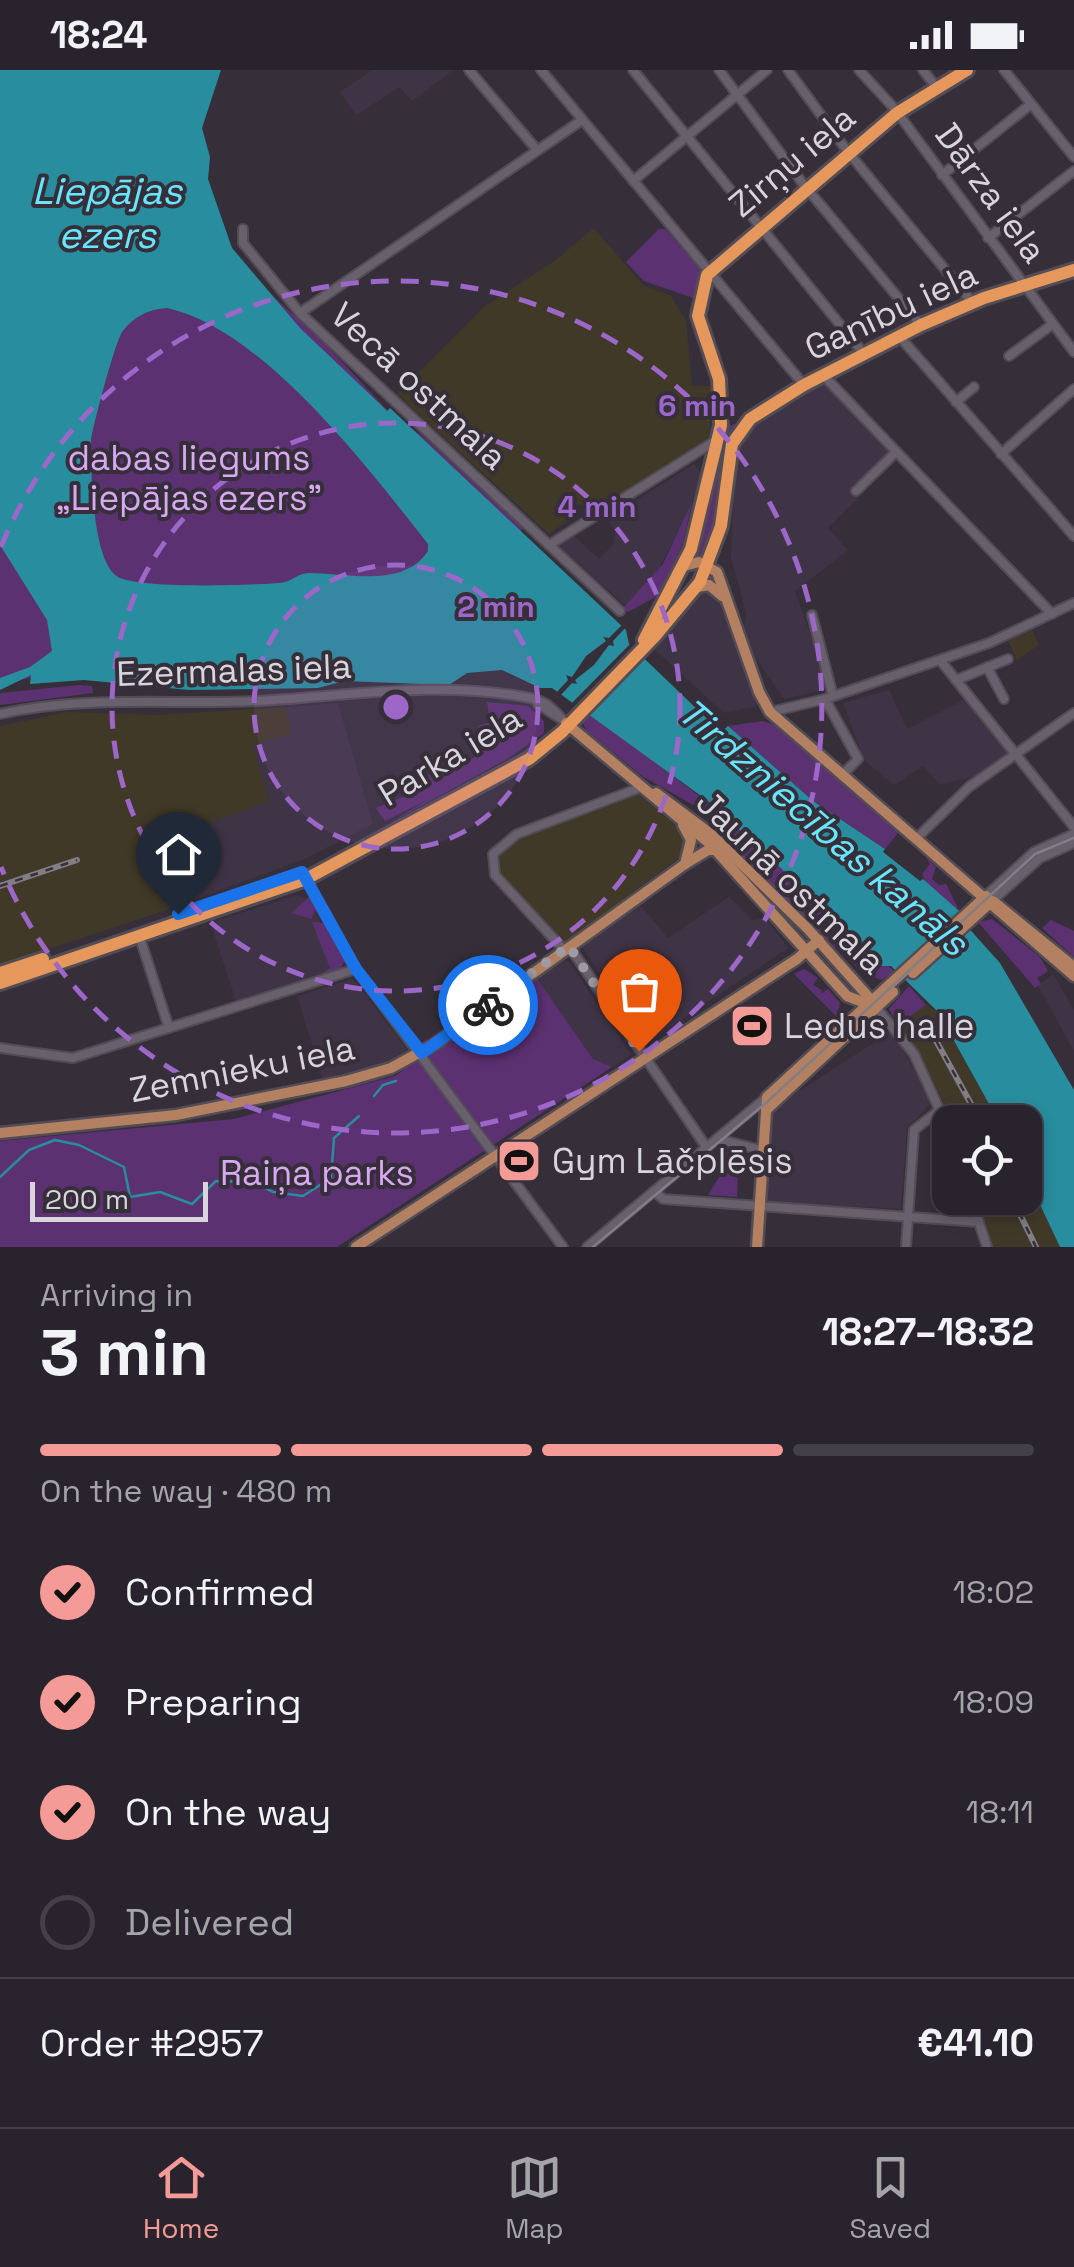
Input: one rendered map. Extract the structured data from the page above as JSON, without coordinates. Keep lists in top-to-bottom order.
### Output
{
  "streets": {
    "highway": ["Zirņu iela", "Ganību iela", "Parka iela"],
    "main road": ["Jaunā ostmala", "Zemnieku iela"],
    "street": ["Dārza iela", "Vecā ostmala", "Ezermalas iela"]
  },
  "crossings": [
    ["Zirņu iela", "Dārza iela"],
    ["Dārza iela", "Ganību iela"],
    ["Ezermalas iela", "Parka iela"],
    ["Ezermalas iela", "Jaunā ostmala"],
    ["Parka iela", "Jaunā ostmala"],
    ["Jaunā ostmala", "Zemnieku iela"]
  ],
  "water": ["Liepājas ezers", "Tirdzniecības kanāls"],
  "parks": ["dabas liegums „Liepājas ezers”", "Raiņa parks"],
  "places": {
    "sports": ["Ledus halle", "Gym Lāčplēsis"]
  },
  "scale_bar": "200 m",
  "page": {
    "status": "18:24",
    "scale": "200 m",
    "heading": ["3 min", "Arriving in", "18:27–18:32"],
    "panel": ["Order #2957", "€41.10"],
    "bar": "On the way · 480 m",
    "list": [
      ["Confirmed", "18:02"],
      ["Preparing", "18:09"],
      ["On the way", "18:11"],
      "Delivered"
    ],
    "tabs": ["Home", "Map", "Saved"]
  },
  "rings": ["6 min", "4 min", "2 min"]
}
